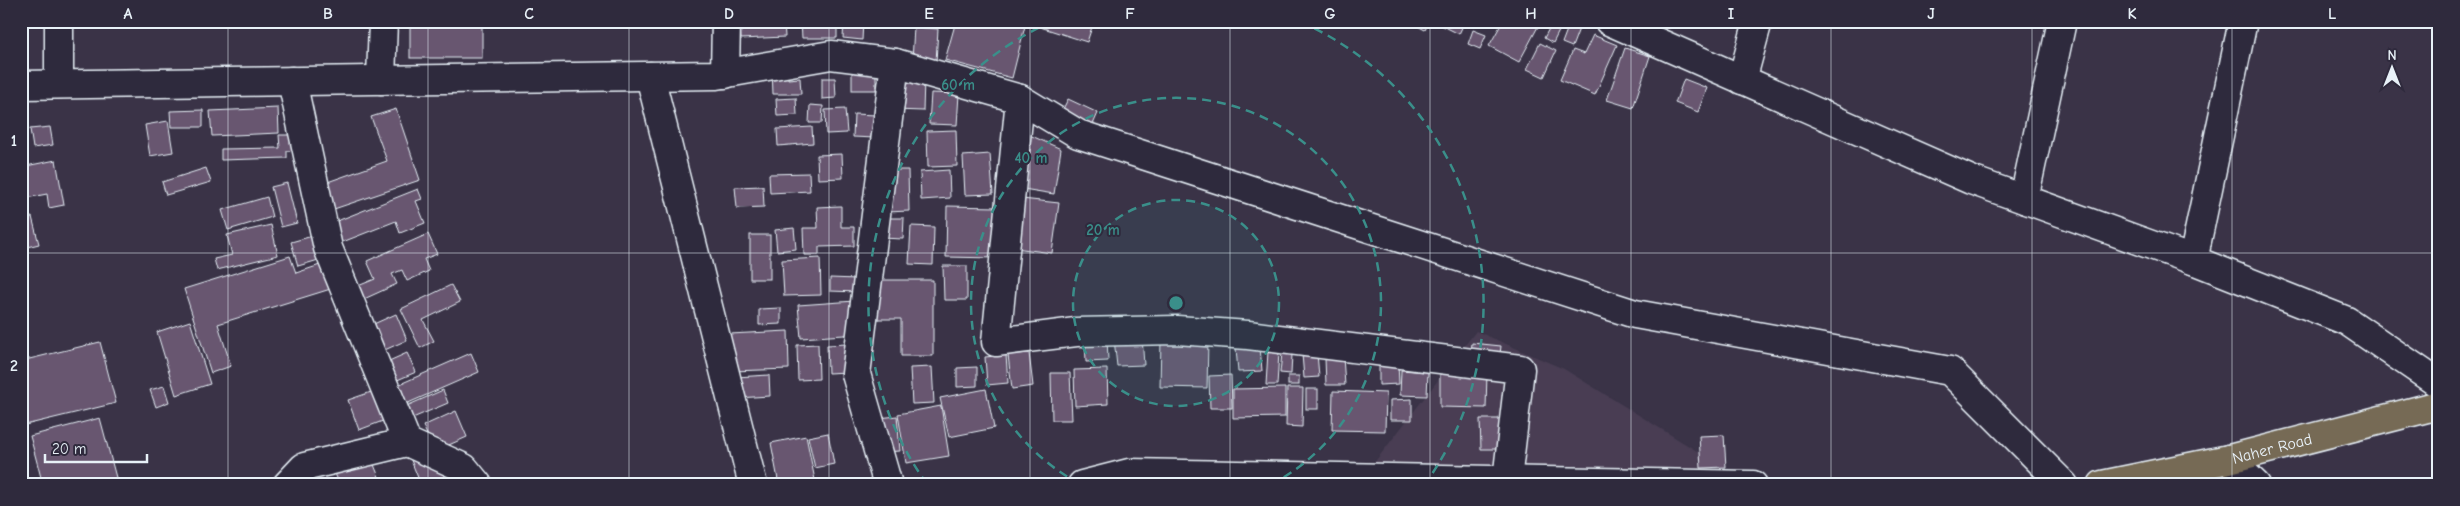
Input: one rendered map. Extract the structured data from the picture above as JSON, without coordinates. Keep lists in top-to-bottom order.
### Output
{
  "streets": {
    "main road": ["Naher Road"]
  },
  "scale_bar": "20 m",
  "north": "top",
  "grid": {
    "columns": [
      "A",
      "B",
      "C",
      "D",
      "E",
      "F",
      "G",
      "H",
      "I",
      "J",
      "K",
      "L"
    ],
    "rows": ["1", "2"]
  },
  "rings": ["60 m", "40 m", "20 m"]
}
